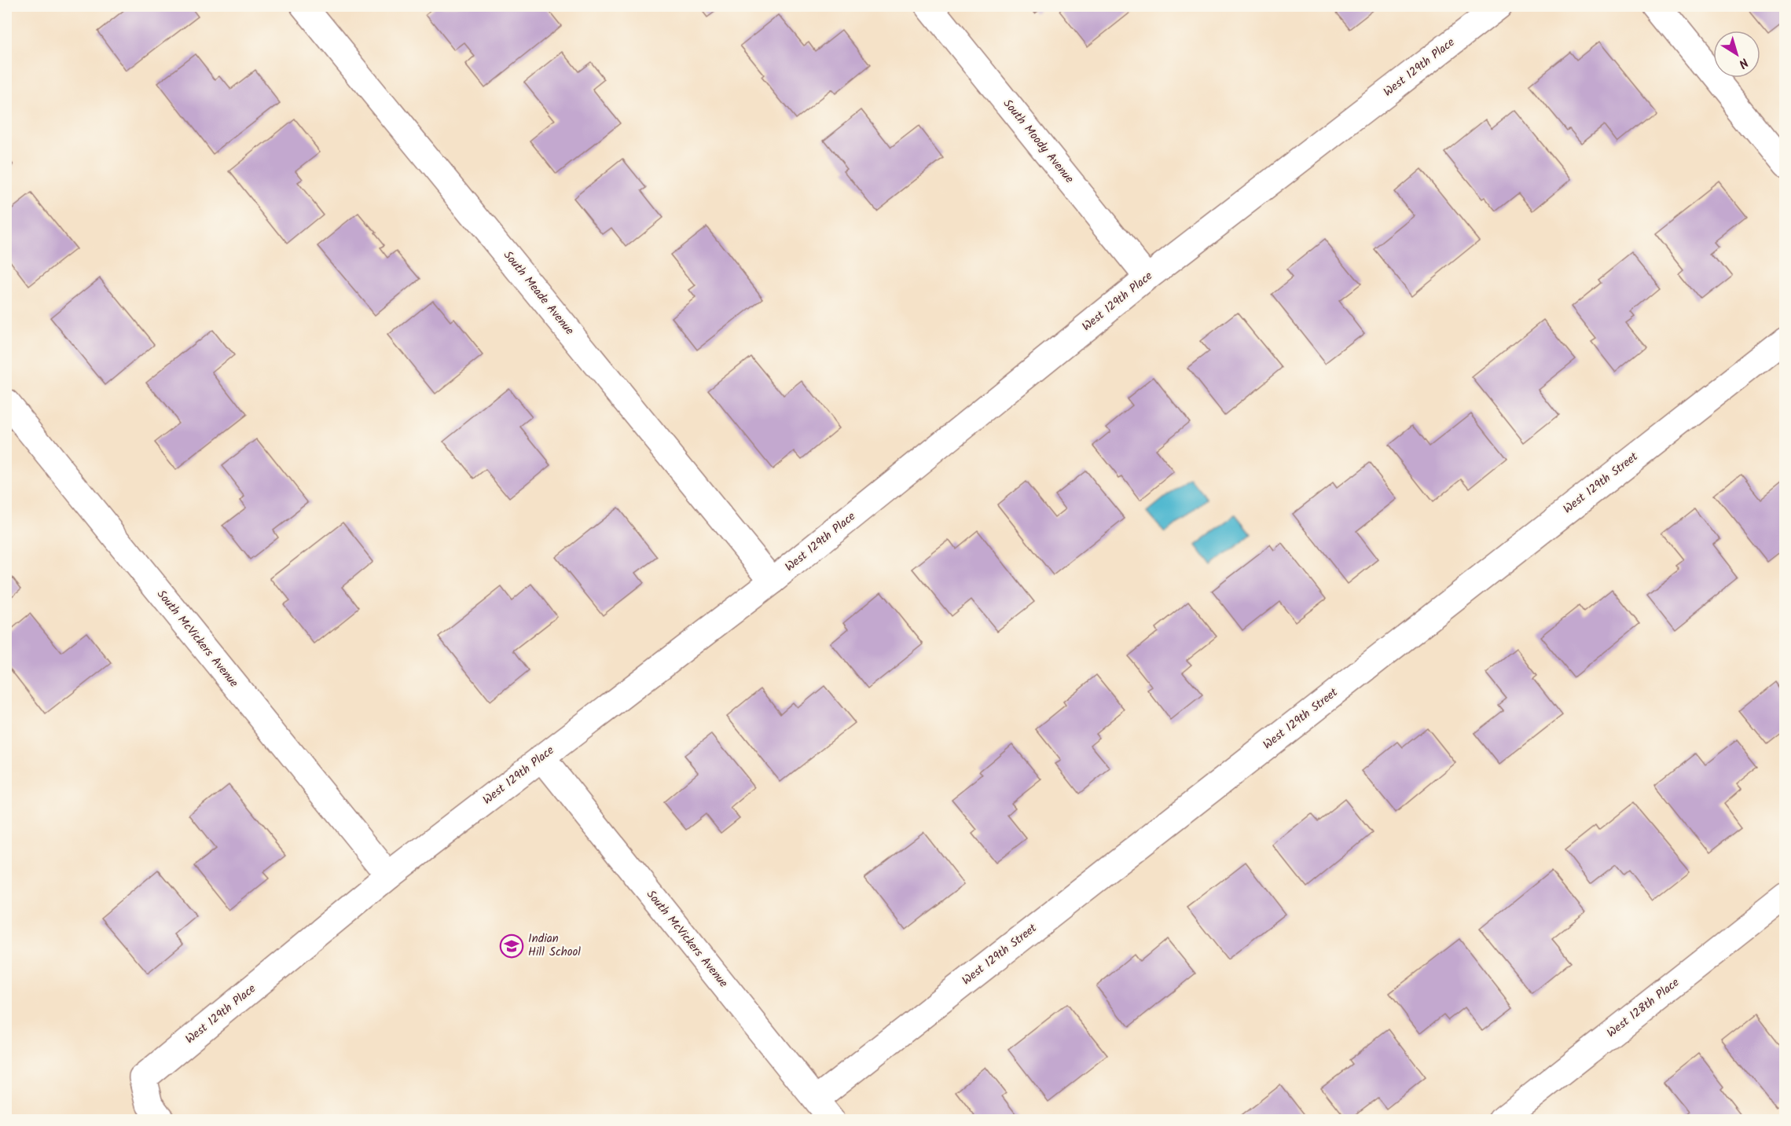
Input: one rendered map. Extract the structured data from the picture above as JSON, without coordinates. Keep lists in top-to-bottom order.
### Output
{
  "streets": {
    "street": [
      "West 129th Place",
      "South Moody Avenue",
      "South Meade Avenue",
      "West 129th Street",
      "South McVickers Avenue",
      "West 128th Place"
    ]
  },
  "crossings": [
    ["West 129th Place", "South Moody Avenue"],
    ["West 129th Place", "South Meade Avenue"],
    ["West 129th Place", "South McVickers Avenue"],
    ["West 129th Street", "South McVickers Avenue"]
  ],
  "places": {
    "school or university": ["Indian Hill School"]
  },
  "north": "bottom right"
}
